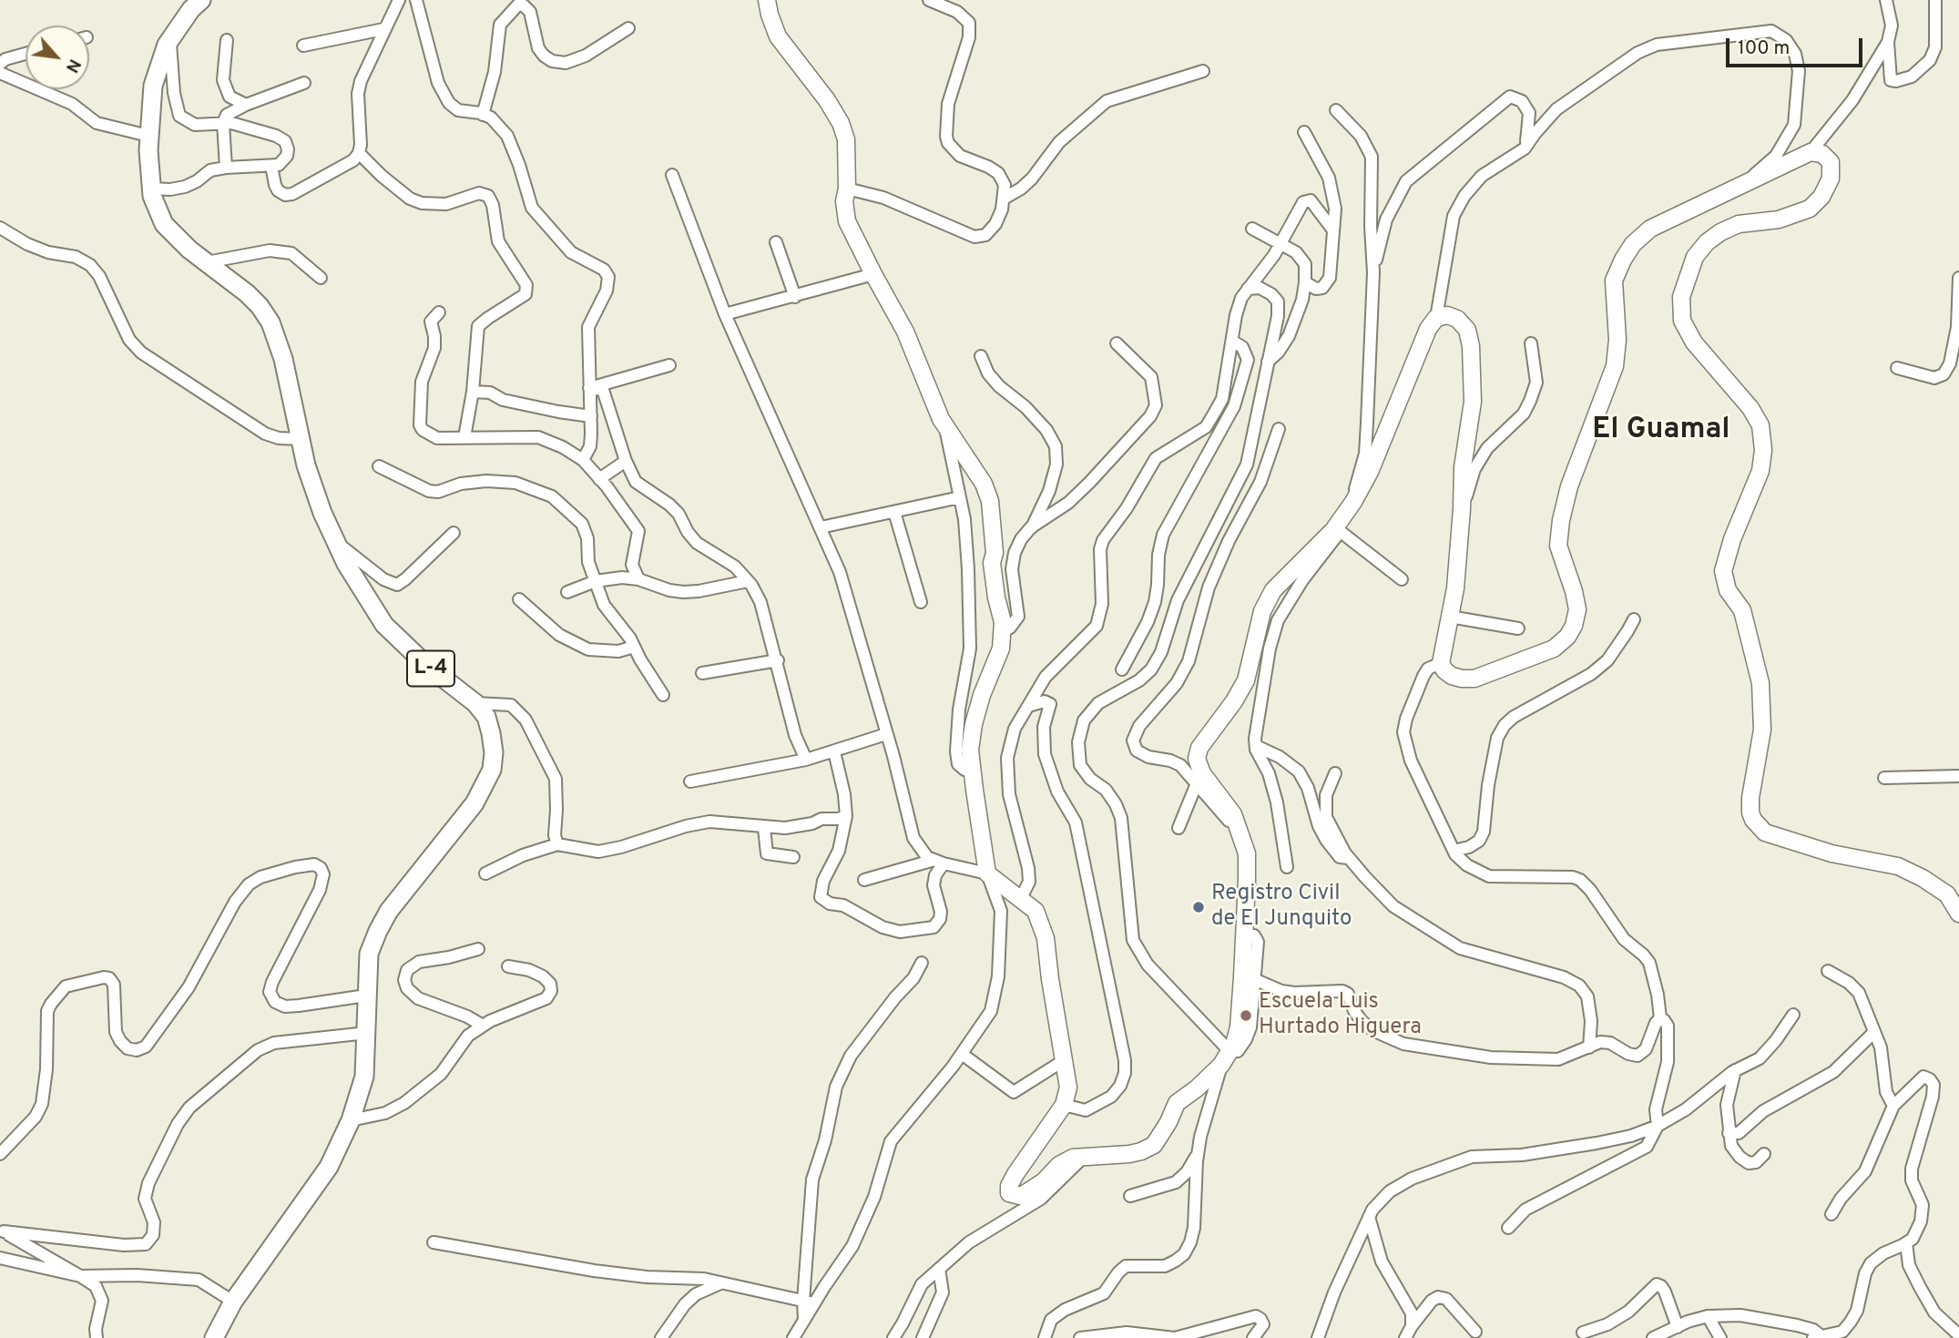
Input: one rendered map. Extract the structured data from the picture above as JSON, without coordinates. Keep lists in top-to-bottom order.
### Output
{
  "streets": {
    "main road": ["L-4"]
  },
  "districts": ["El Guamal"],
  "places": ["Registro Civil de El Junquito", "Escuela Luis Hurtado Higuera"],
  "scale_bar": "100 m",
  "north": "bottom right"
}
